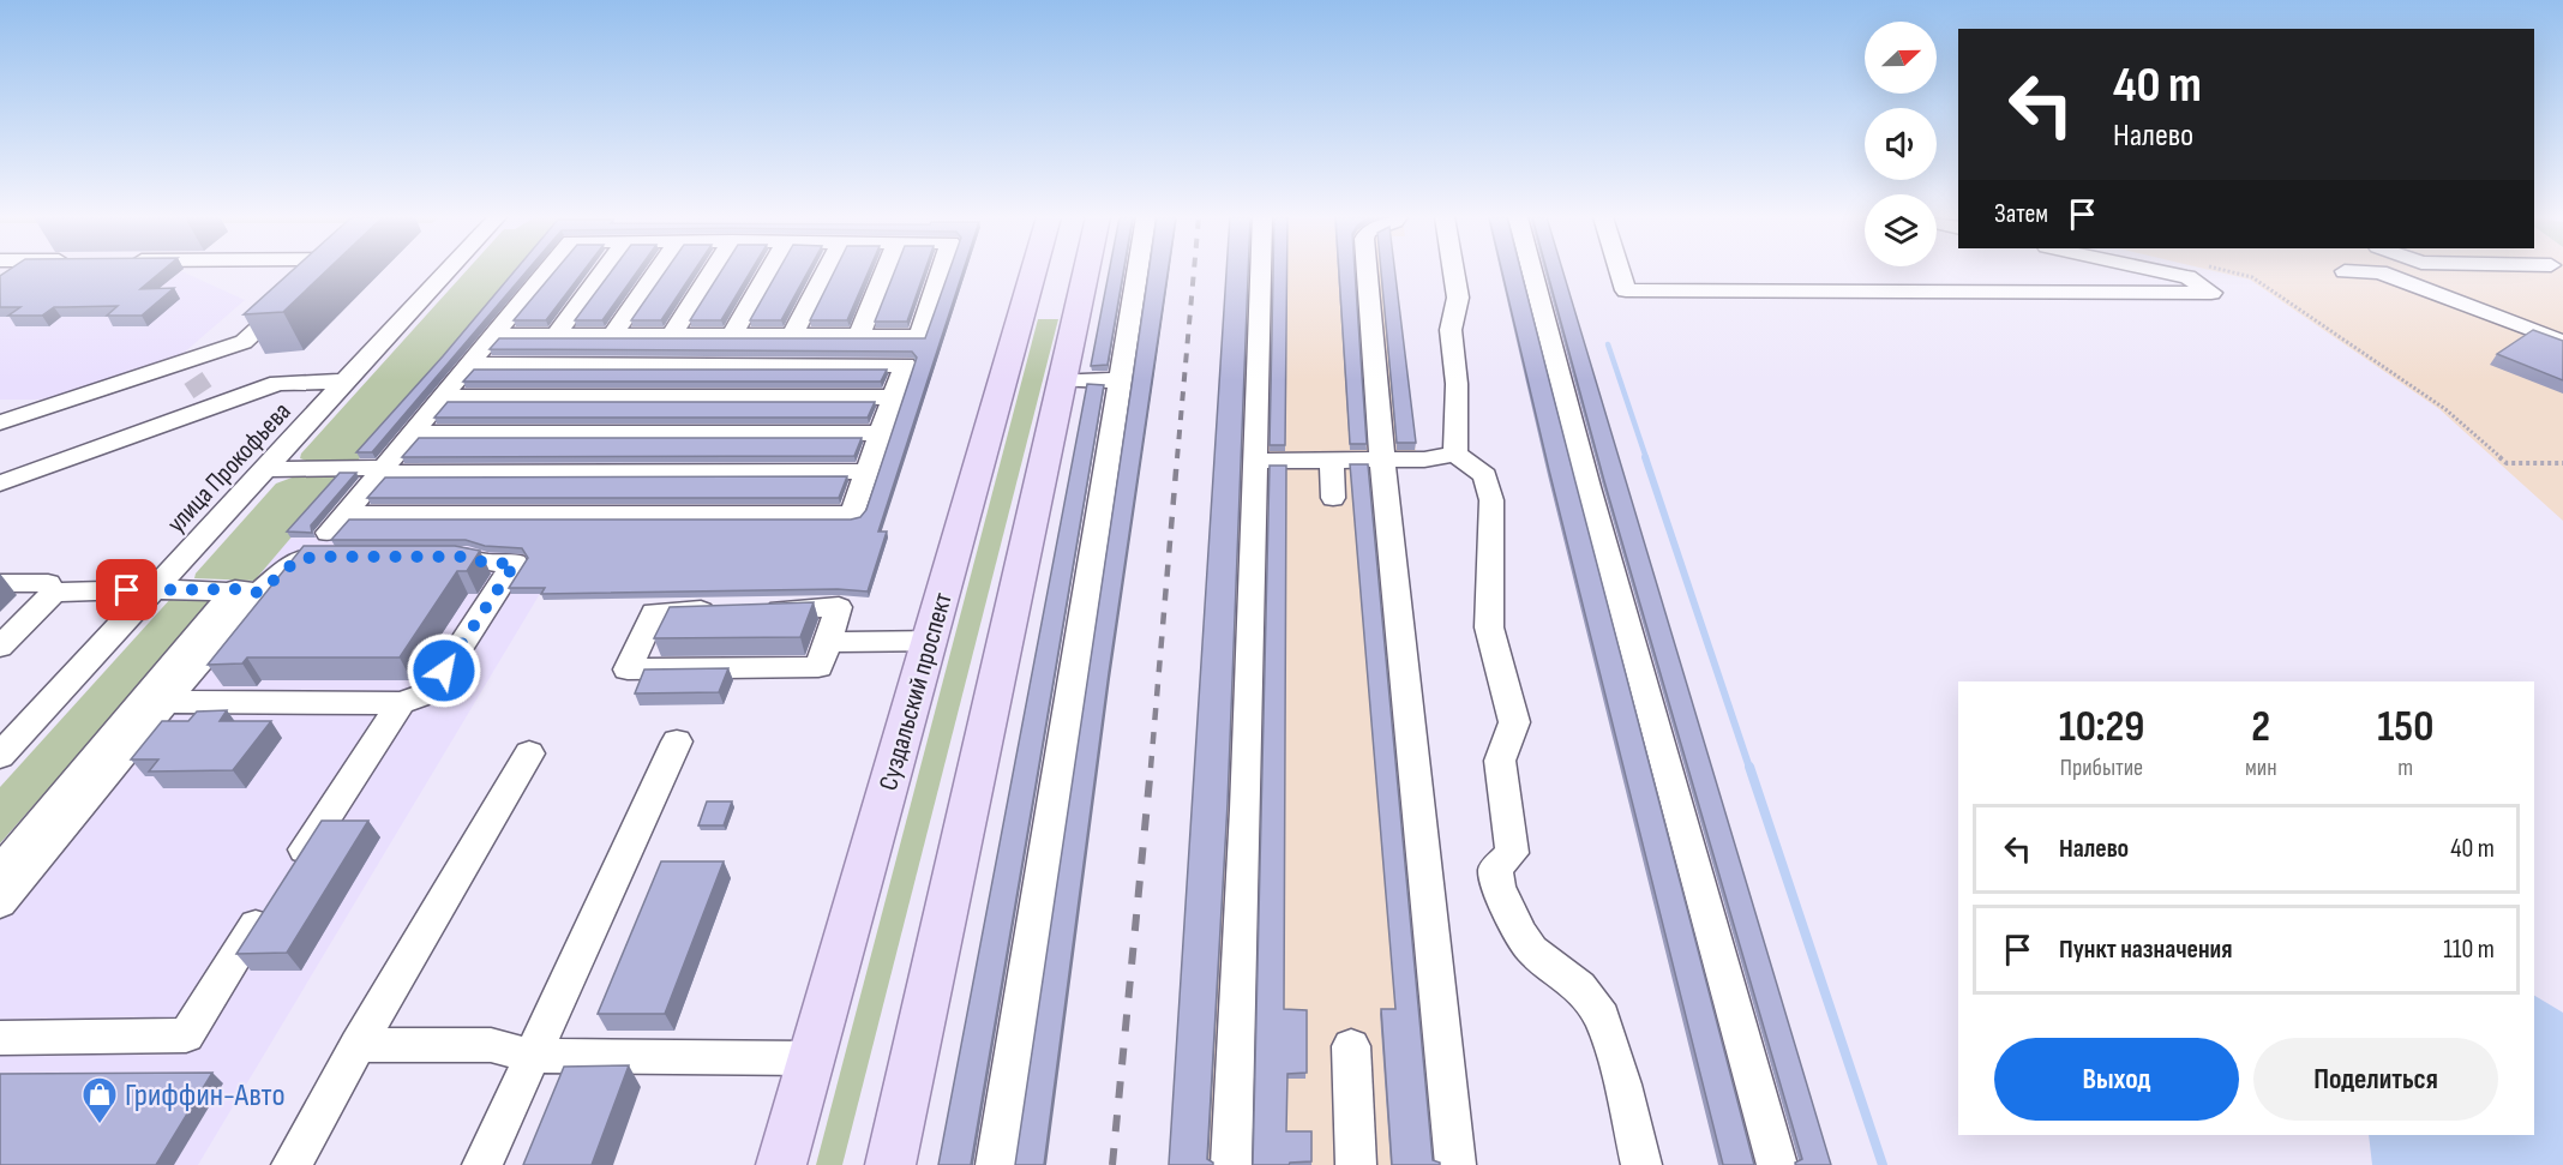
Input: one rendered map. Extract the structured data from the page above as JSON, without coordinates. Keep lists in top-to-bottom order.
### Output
{
  "streets": {
    "main road": ["Суздальский проспект"],
    "street": ["улица Прокофьева"]
  },
  "places": {
    "shop": ["Гриффин-Авто"]
  },
  "north": "right",
  "page": {
    "turn": ["40 m", "Налево"],
    "then": "Затем",
    "eta": [
      "10:29",
      "Прибытие",
      "2",
      "мин",
      "150",
      "m"
    ],
    "list": [
      {
        "name": "Налево",
        "value": "40 m"
      },
      {
        "name": "Пункт назначения",
        "value": "110 m"
      }
    ],
    "buttons": ["Выход", "Поделиться"]
  }
}
